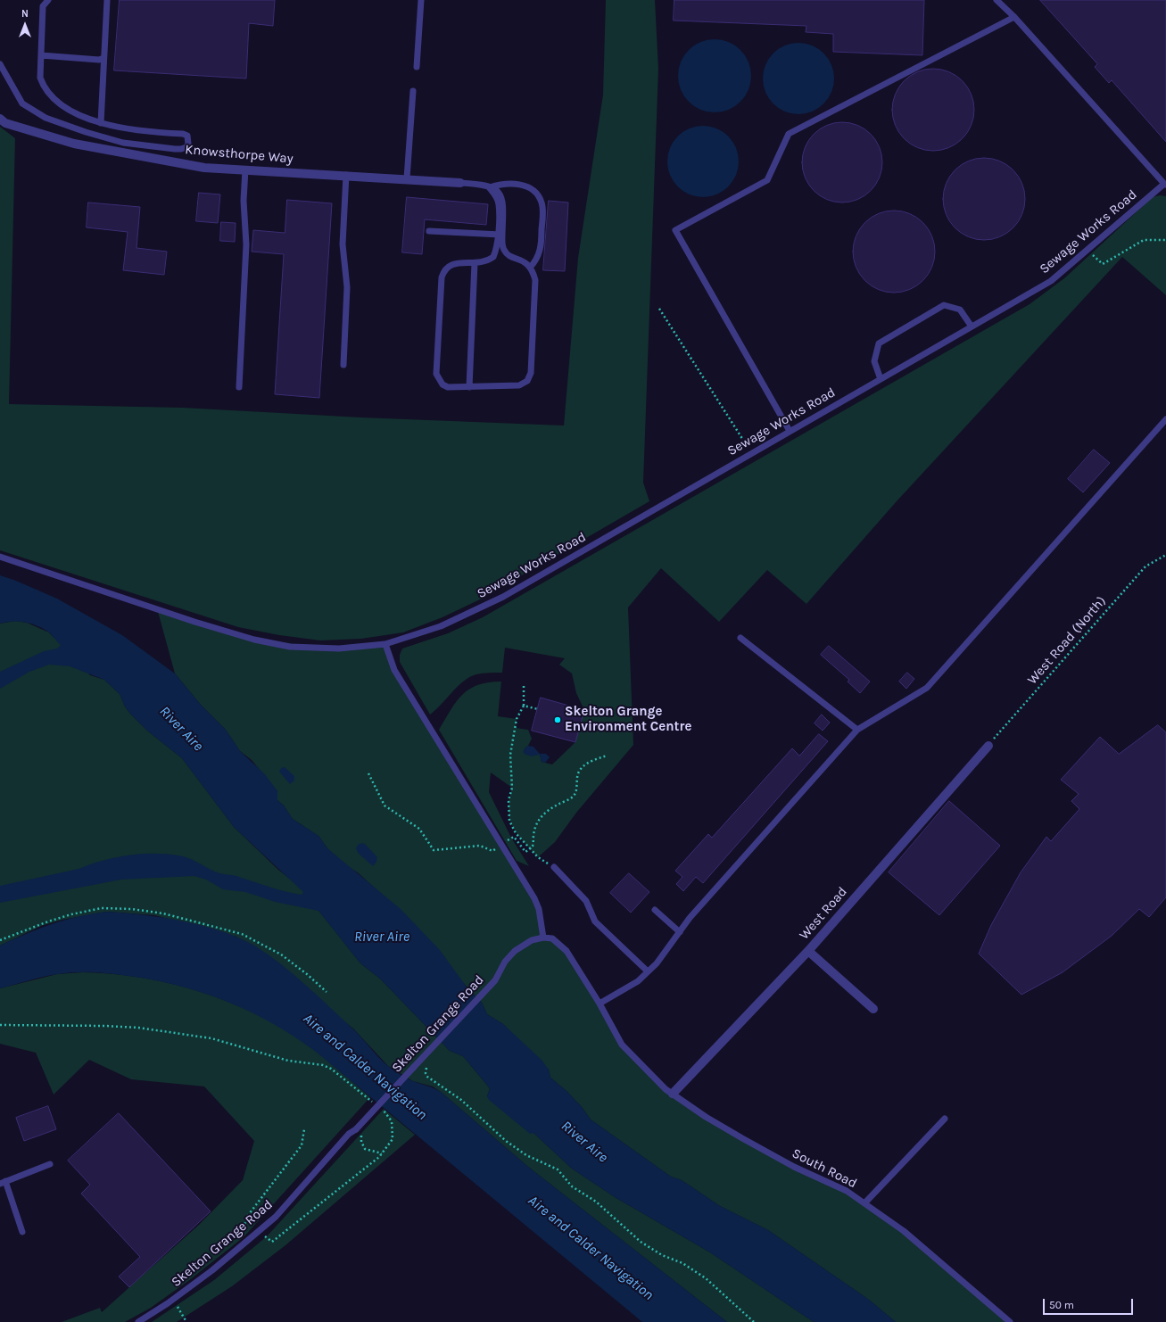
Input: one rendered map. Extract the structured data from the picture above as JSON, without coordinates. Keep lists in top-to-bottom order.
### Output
{
  "streets": {
    "street": ["Knowsthorpe Way", "West Road"],
    "lane": ["Sewage Works Road", "Skelton Grange Road", "South Road"],
    "path": ["West Road (North)"]
  },
  "crossings": [
    ["West Road (North)", "West Road"],
    ["West Road", "South Road"]
  ],
  "water": ["River Aire", "Aire and Calder Navigation"],
  "places": ["Skelton Grange Environment Centre"],
  "scale_bar": "50 m",
  "north": "top"
}
